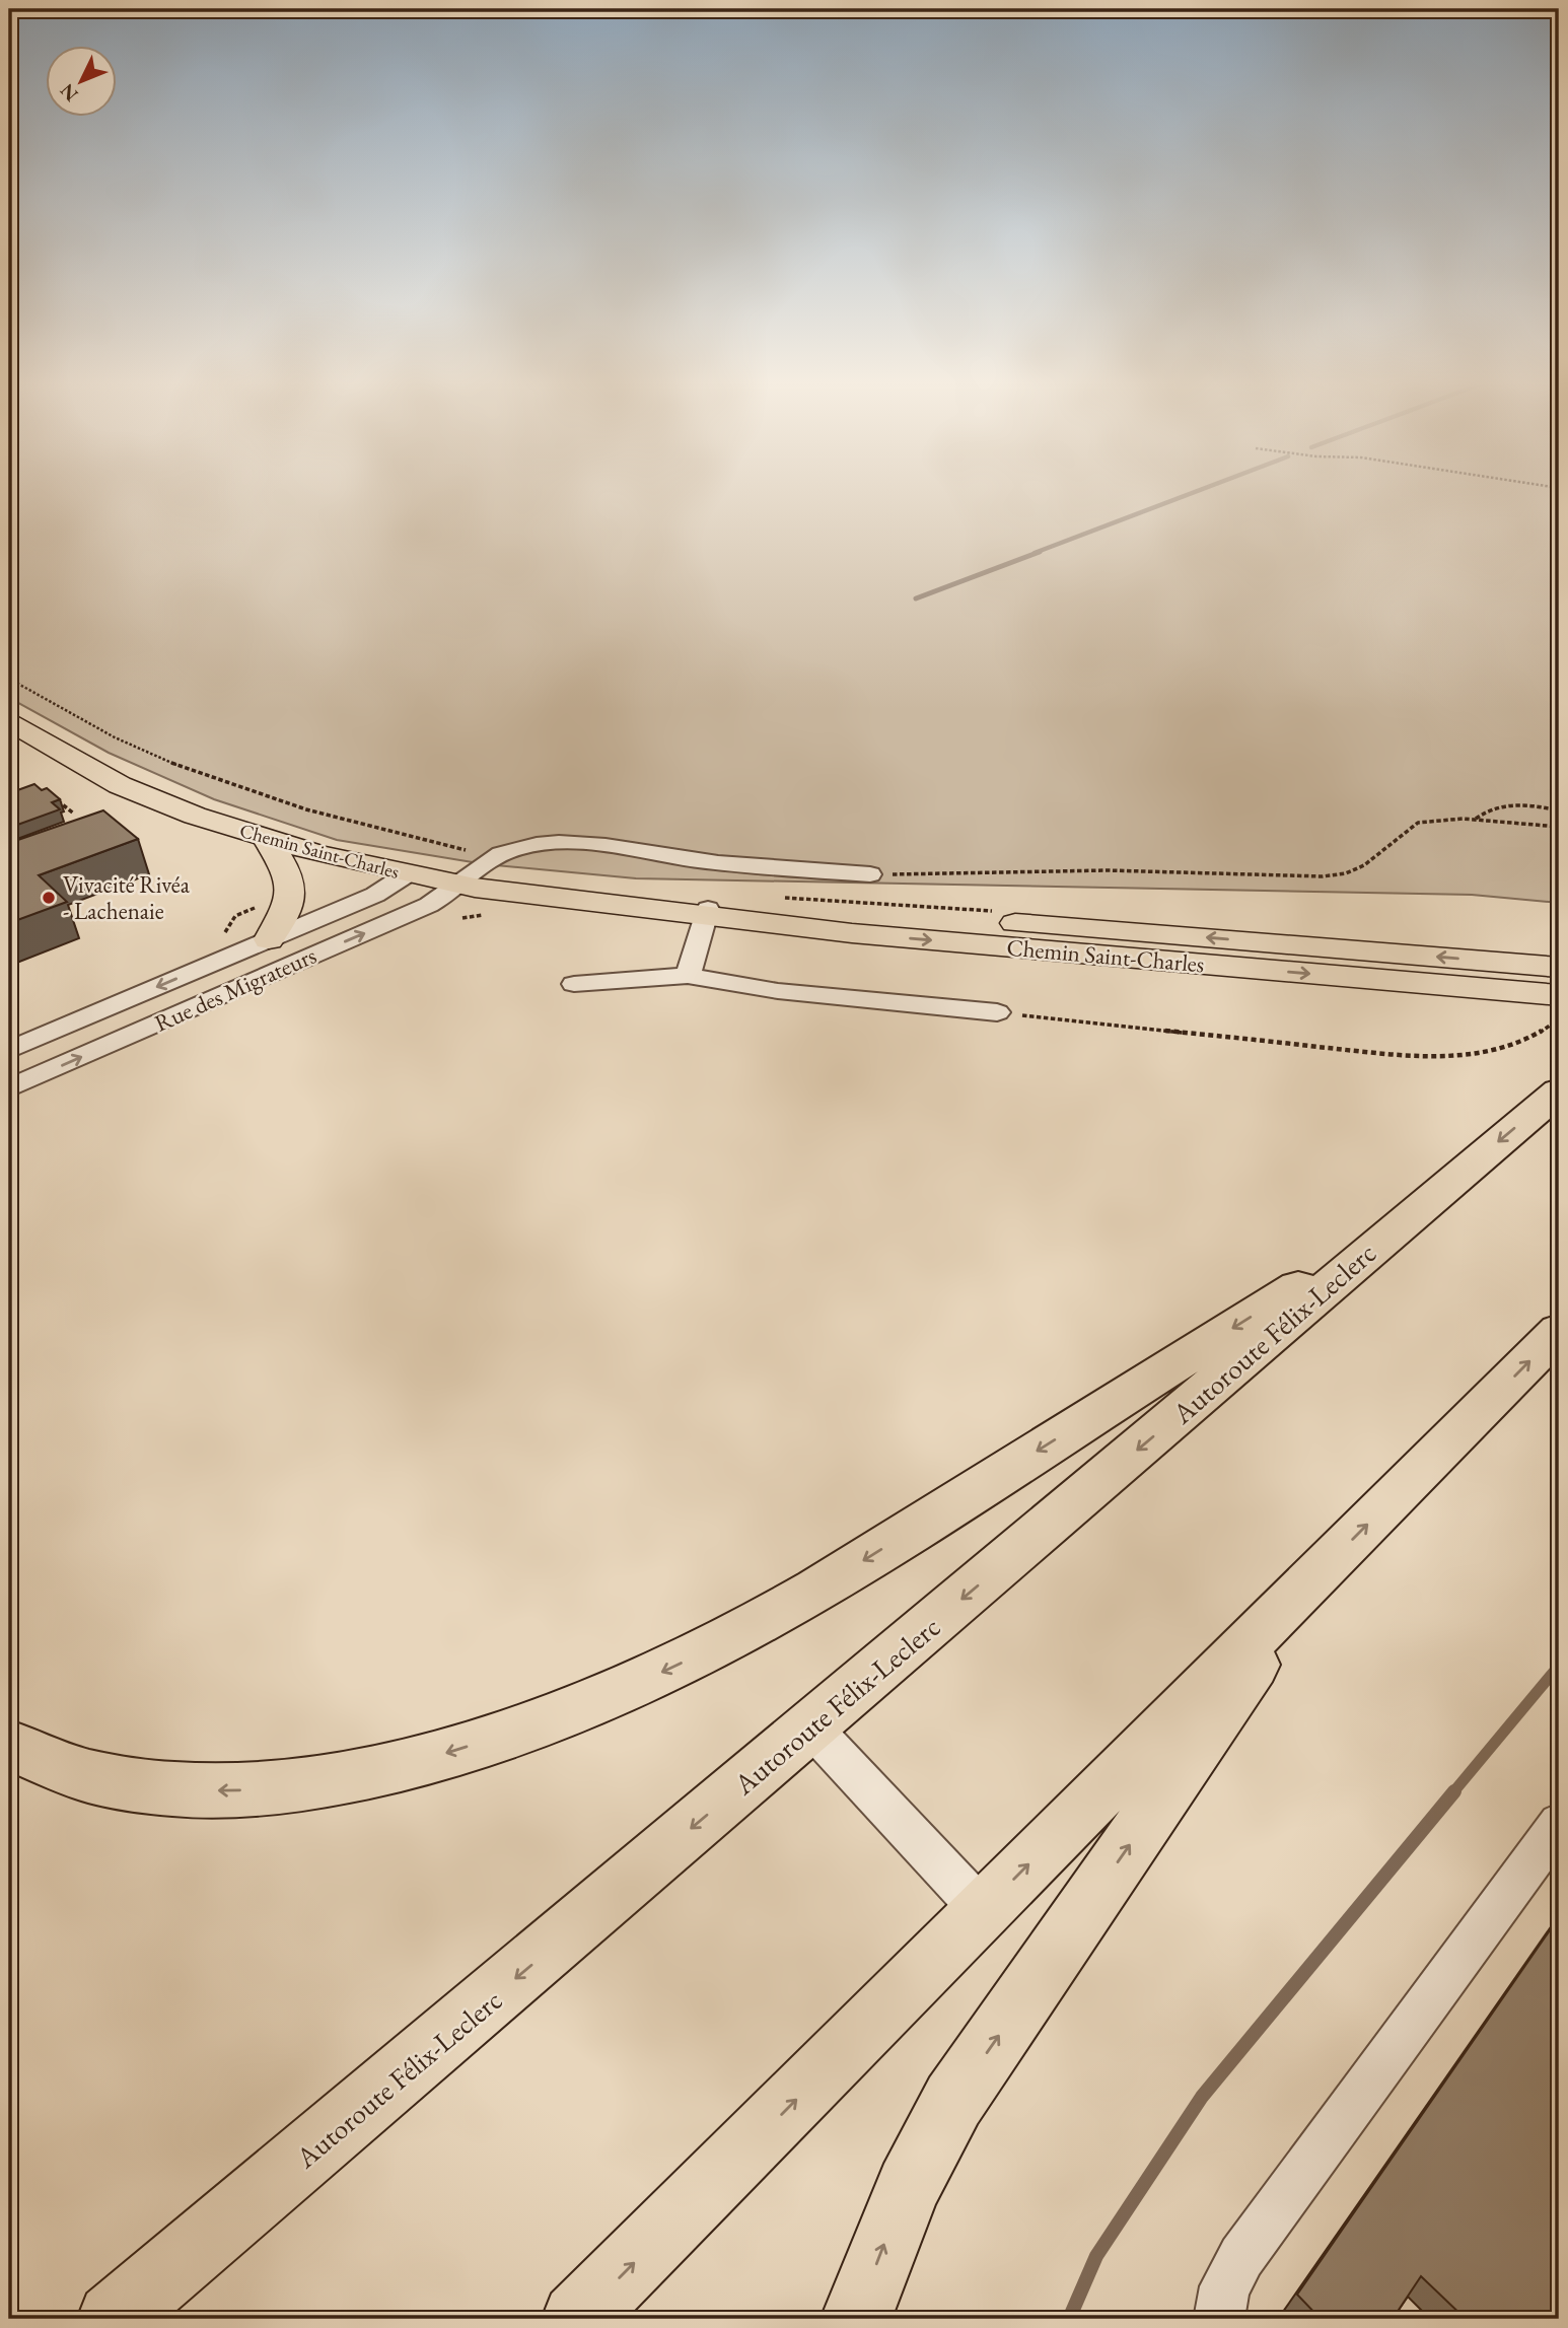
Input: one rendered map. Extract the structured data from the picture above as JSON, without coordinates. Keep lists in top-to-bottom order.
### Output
{
  "streets": {
    "highway": ["Autoroute Félix-Leclerc"],
    "main road": ["Chemin Saint-Charles"],
    "street": ["Rue des Migrateurs"]
  },
  "crossings": [
    ["Chemin Saint-Charles", "Rue des Migrateurs"]
  ],
  "places": ["Vivacité Rivéa - Lachenaie"],
  "north": "bottom left"
}
